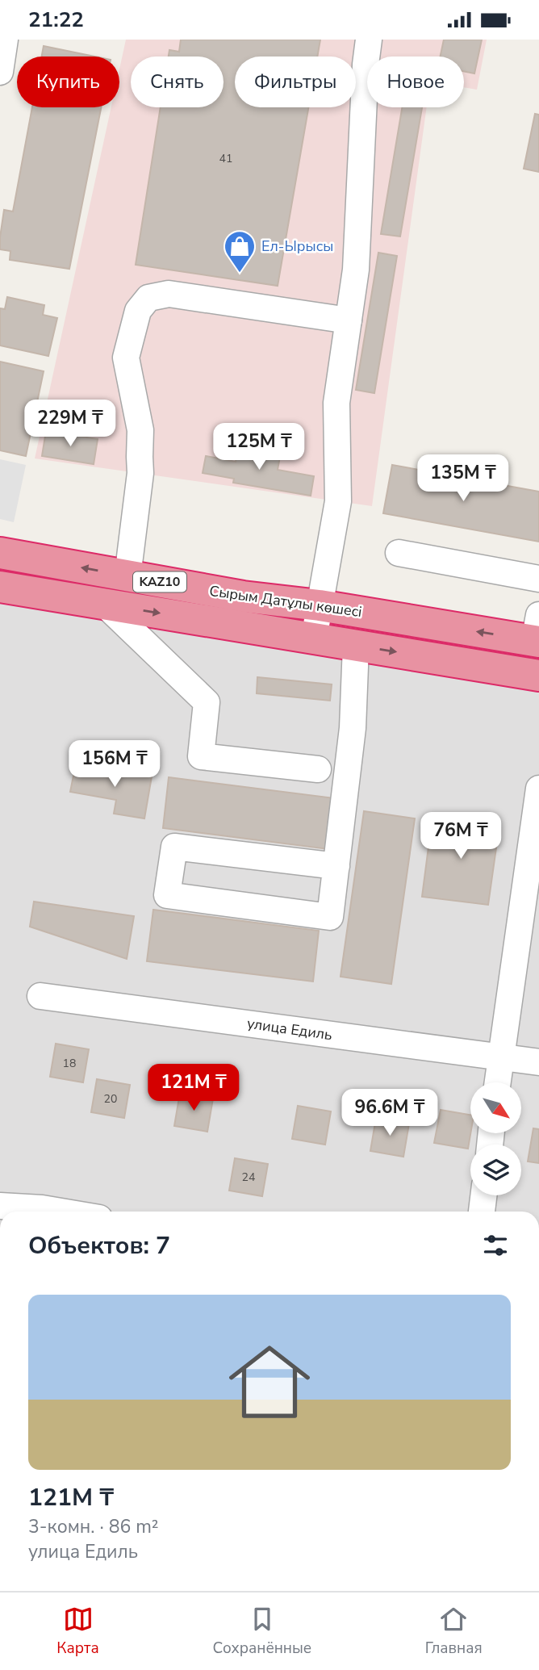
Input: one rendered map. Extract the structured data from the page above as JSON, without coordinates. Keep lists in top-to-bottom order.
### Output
{
  "streets": {
    "highway": ["KAZ10", "Сырым Датұлы көшесі"],
    "street": ["улица Едиль"]
  },
  "places": {
    "shop": ["Ел-Ырысы"]
  },
  "house_numbers": [
    "41",
    "18",
    "20",
    "24"
  ],
  "north": "bottom right",
  "page": {
    "status": "21:22",
    "chip": [
      "Купить",
      "Снять",
      "Фильтры",
      "Новое"
    ],
    "price": [
      "229M ₸",
      "125M ₸",
      "135M ₸",
      "156M ₸",
      "76M ₸",
      "121M ₸",
      "96.6M ₸"
    ],
    "heading": "Объектов: 7",
    "list": [
      {
        "name": "121M ₸",
        "note": "3-комн. · 86 m² · улица Едиль"
      }
    ],
    "tabs": ["Карта", "Сохранённые", "Главная"]
  }
}
